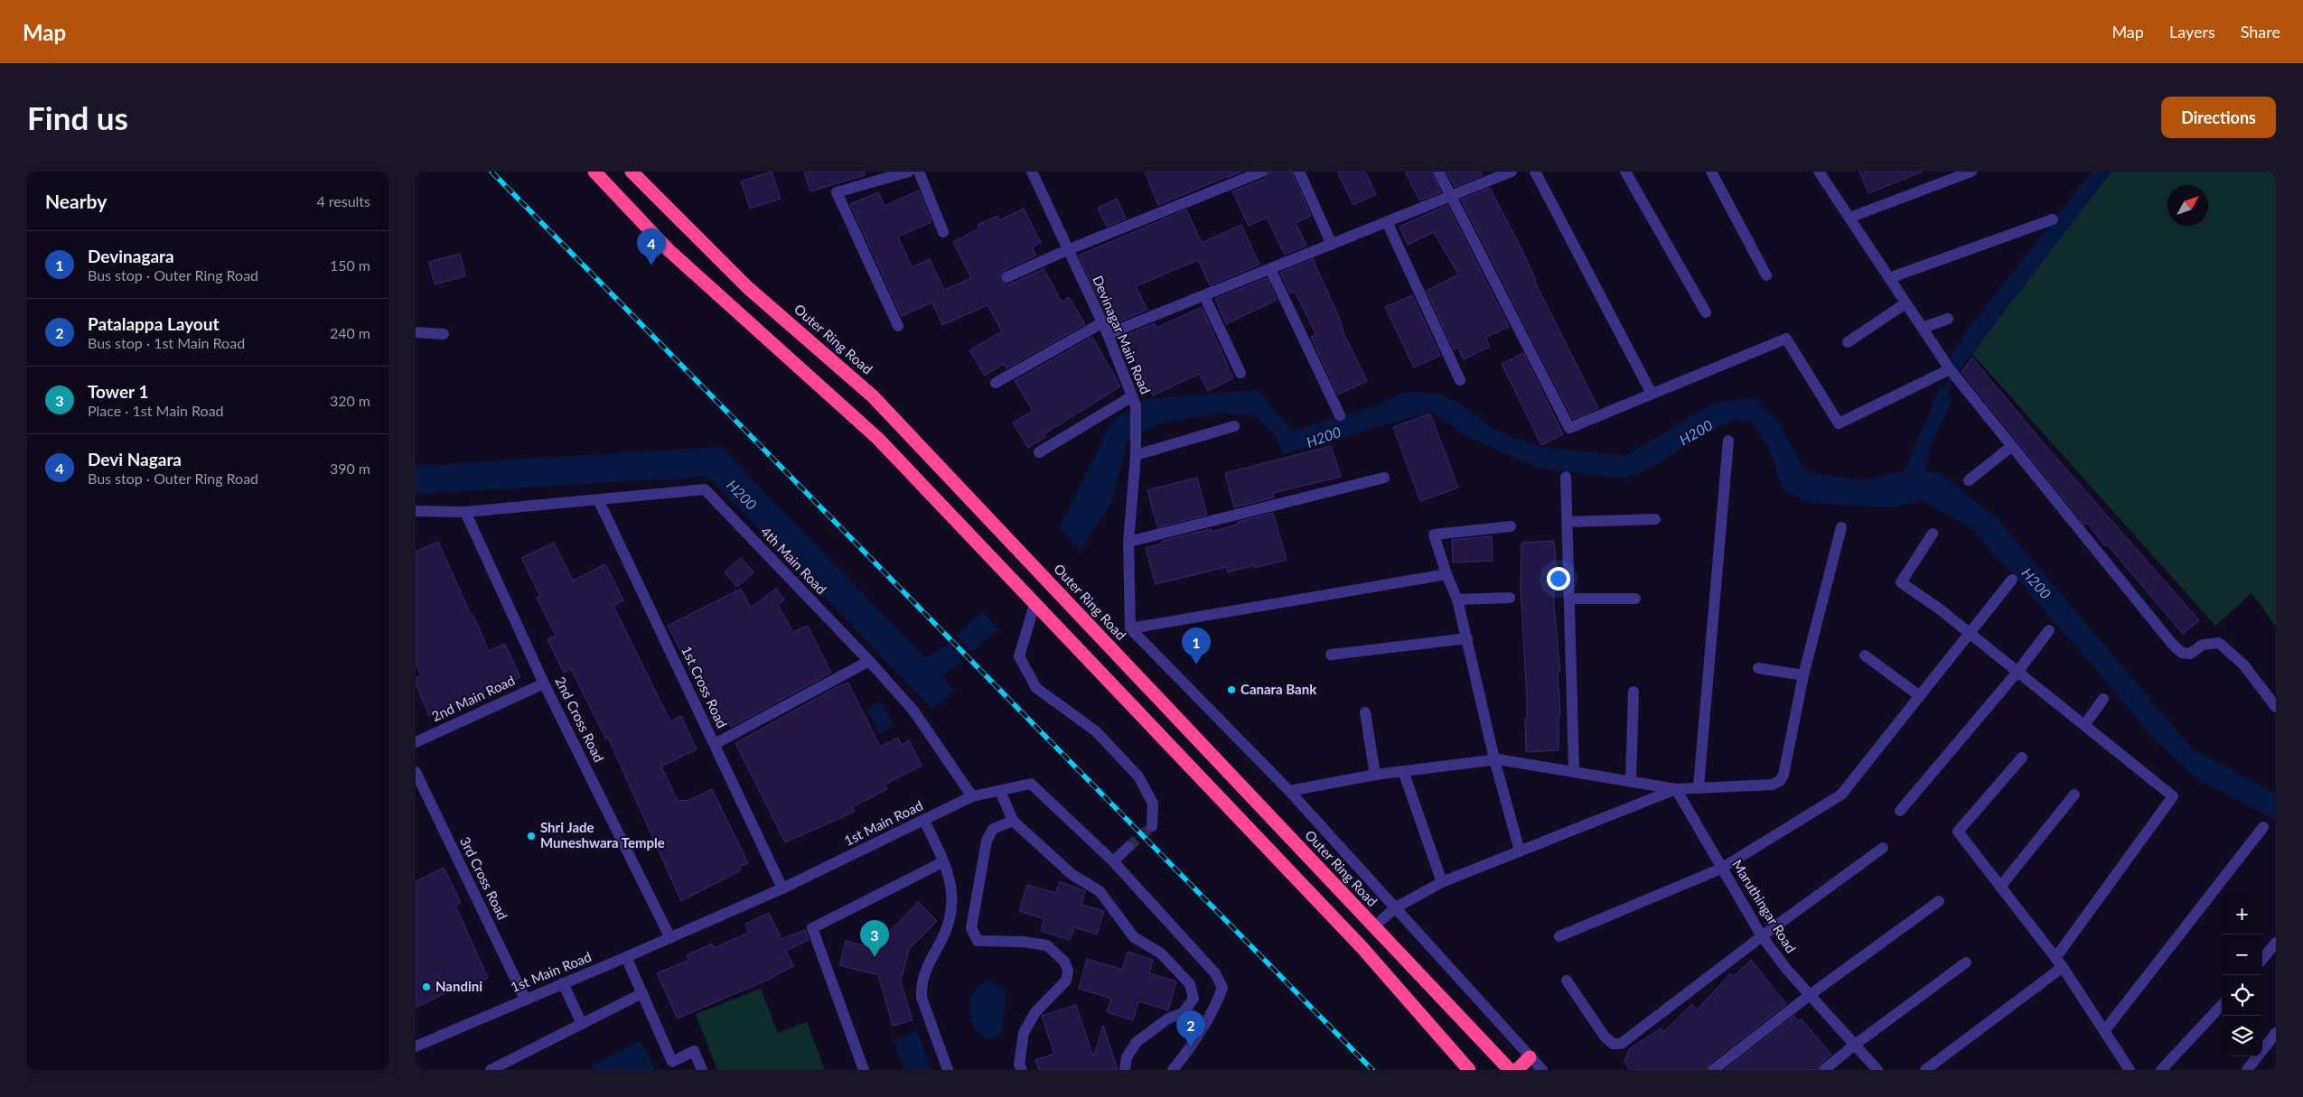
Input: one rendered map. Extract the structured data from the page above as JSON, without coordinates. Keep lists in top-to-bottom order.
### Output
{
  "streets": {
    "highway": ["Outer Ring Road"],
    "street": [
      "Devinagar Main Road",
      "4th Main Road",
      "1st Cross Road",
      "2nd Main Road",
      "2nd Cross Road",
      "1st Main Road",
      "3rd Cross Road",
      "Maruthingar Road"
    ]
  },
  "crossings": [
    ["4th Main Road", "1st Cross Road"],
    ["4th Main Road", "2nd Cross Road"],
    ["4th Main Road", "1st Main Road"],
    ["1st Cross Road", "1st Main Road"],
    ["2nd Main Road", "2nd Cross Road"],
    ["2nd Cross Road", "1st Main Road"],
    ["1st Main Road", "3rd Cross Road"]
  ],
  "water": ["H200"],
  "places": ["Canara Bank", "Shri Jade Muneshwara Temple", "Nandini"],
  "north": "top right",
  "page": {
    "header": "Map",
    "nav": ["Map", "Layers", "Share"],
    "buttons": "Directions",
    "title": "Find us",
    "heading": ["Nearby", "4 results"],
    "pins": [
      "4",
      "1",
      "3",
      "2"
    ],
    "list": [
      {
        "mark": "1",
        "name": "Devinagara",
        "note": "Bus stop · Outer Ring Road",
        "value": "150 m"
      },
      {
        "mark": "2",
        "name": "Patalappa Layout",
        "note": "Bus stop · 1st Main Road",
        "value": "240 m"
      },
      {
        "mark": "3",
        "name": "Tower 1",
        "note": "Place · 1st Main Road",
        "value": "320 m"
      },
      {
        "mark": "4",
        "name": "Devi Nagara",
        "note": "Bus stop · Outer Ring Road",
        "value": "390 m"
      }
    ],
    "map_buttons": ["+", "−"]
  }
}
